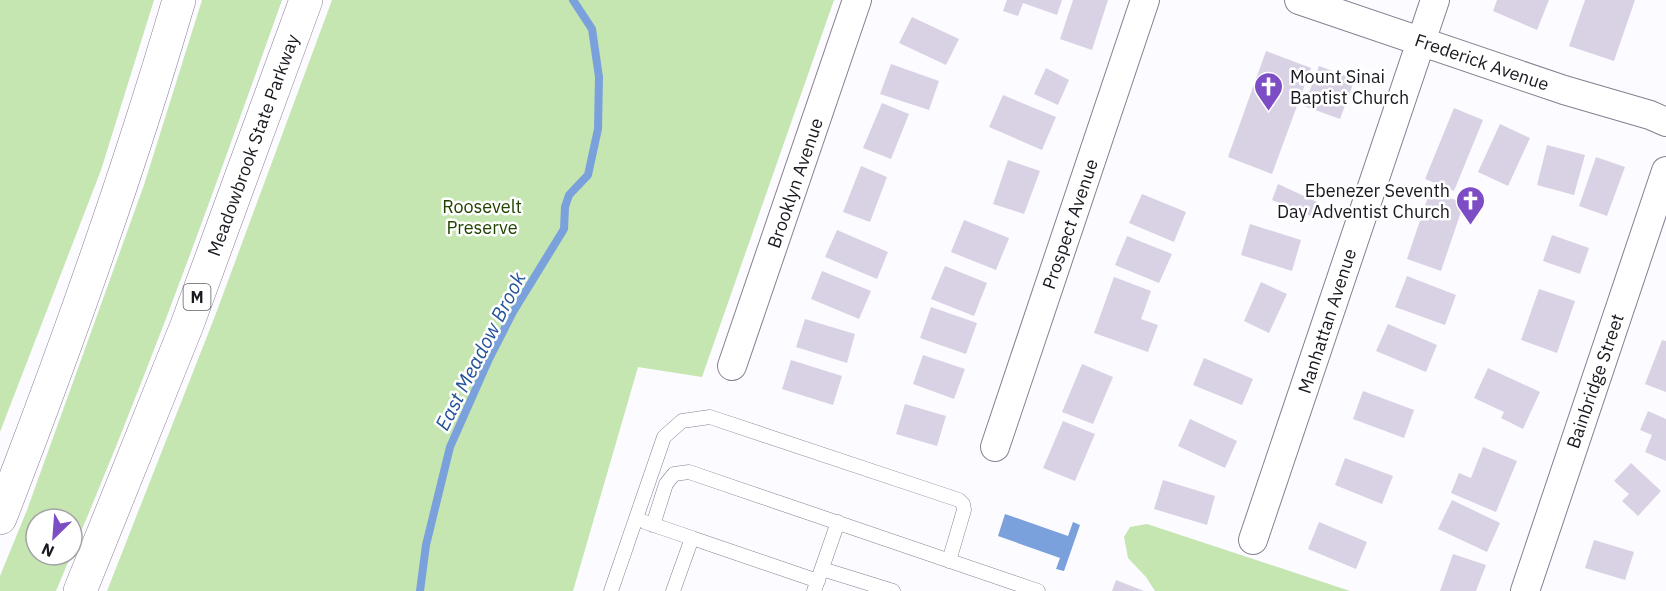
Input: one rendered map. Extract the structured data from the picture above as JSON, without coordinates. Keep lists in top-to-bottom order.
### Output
{
  "streets": {
    "highway": ["Meadowbrook State Parkway", "M"],
    "street": [
      "Frederick Avenue",
      "Brooklyn Avenue",
      "Prospect Avenue",
      "Manhattan Avenue",
      "Bainbridge Street"
    ]
  },
  "crossings": [
    ["Frederick Avenue", "Manhattan Avenue"]
  ],
  "water": ["East Meadow Brook"],
  "parks": ["Roosevelt Preserve"],
  "places": {
    "church": ["Mount Sinai Baptist Church", "Ebenezer Seventh Day Adventist Church"]
  },
  "north": "bottom left"
}
